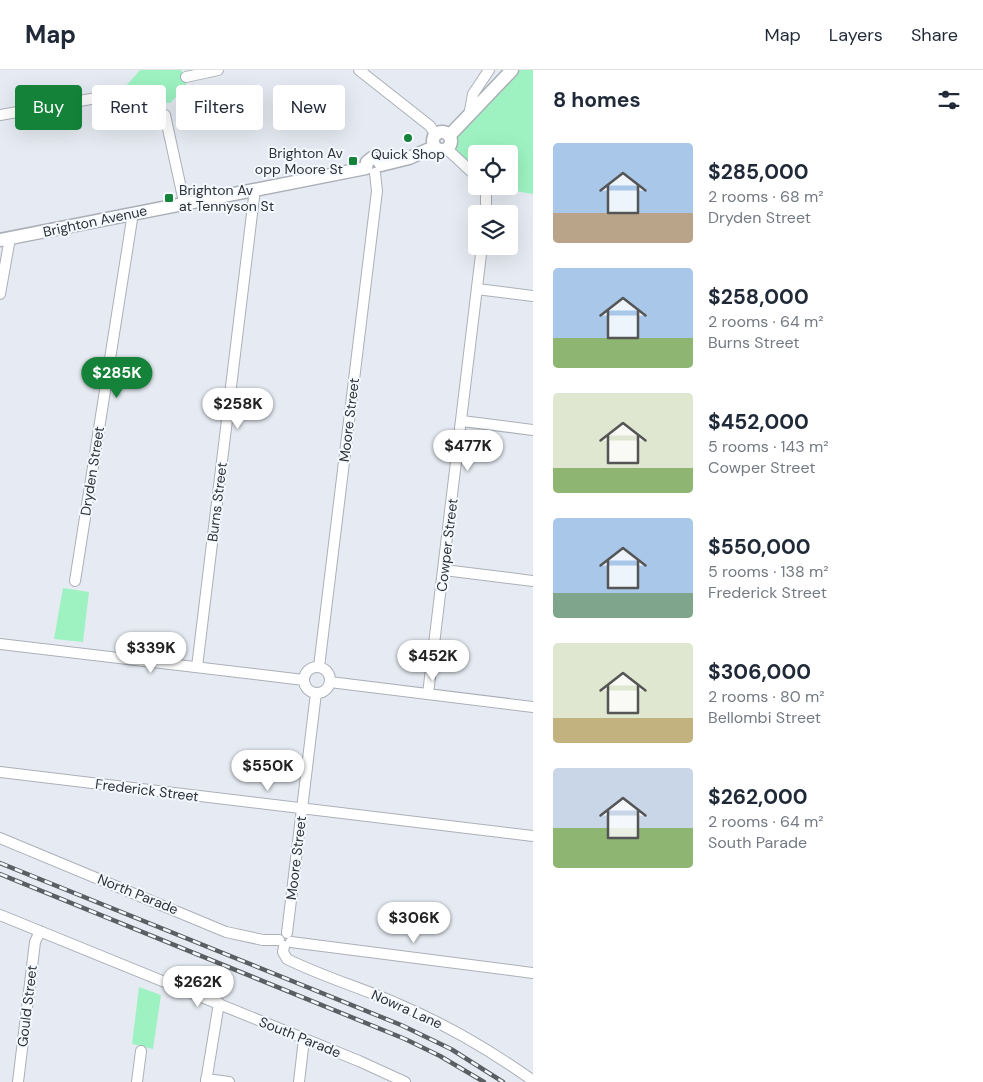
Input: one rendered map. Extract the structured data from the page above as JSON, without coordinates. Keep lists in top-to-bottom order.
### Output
{
  "streets": {
    "main road": ["Brighton Avenue"],
    "street": [
      "Moore Street",
      "Dryden Street",
      "Burns Street",
      "Cowper Street",
      "Frederick Street",
      "North Parade",
      "Gould Street",
      "Nowra Lane",
      "South Parade"
    ]
  },
  "crossings": [
    ["Brighton Avenue", "Moore Street"],
    ["Brighton Avenue", "Dryden Street"],
    ["Brighton Avenue", "Burns Street"],
    ["Moore Street", "Frederick Street"],
    ["Moore Street", "North Parade"],
    ["Moore Street", "Nowra Lane"],
    ["North Parade", "Nowra Lane"],
    ["Gould Street", "South Parade"]
  ],
  "places": {
    "other": ["Quick Shop"],
    "transit": ["Brighton Av opp Moore St", "Brighton Av at Tennyson St"]
  },
  "page": {
    "header": "Map",
    "nav": ["Map", "Layers", "Share"],
    "heading": "8 homes",
    "chip": [
      "Buy",
      "Rent",
      "Filters",
      "New"
    ],
    "list": [
      {
        "name": "$285,000",
        "note": "2 rooms · 68 m² · Dryden Street"
      },
      {
        "name": "$258,000",
        "note": "2 rooms · 64 m² · Burns Street"
      },
      {
        "name": "$452,000",
        "note": "5 rooms · 143 m² · Cowper Street"
      },
      {
        "name": "$550,000",
        "note": "5 rooms · 138 m² · Frederick Street"
      },
      {
        "name": "$306,000",
        "note": "2 rooms · 80 m² · Bellombi Street"
      },
      {
        "name": "$262,000",
        "note": "2 rooms · 64 m² · South Parade"
      }
    ],
    "price": [
      "$285K",
      "$258K",
      "$477K",
      "$339K",
      "$452K",
      "$550K",
      "$306K",
      "$262K"
    ]
  }
}
